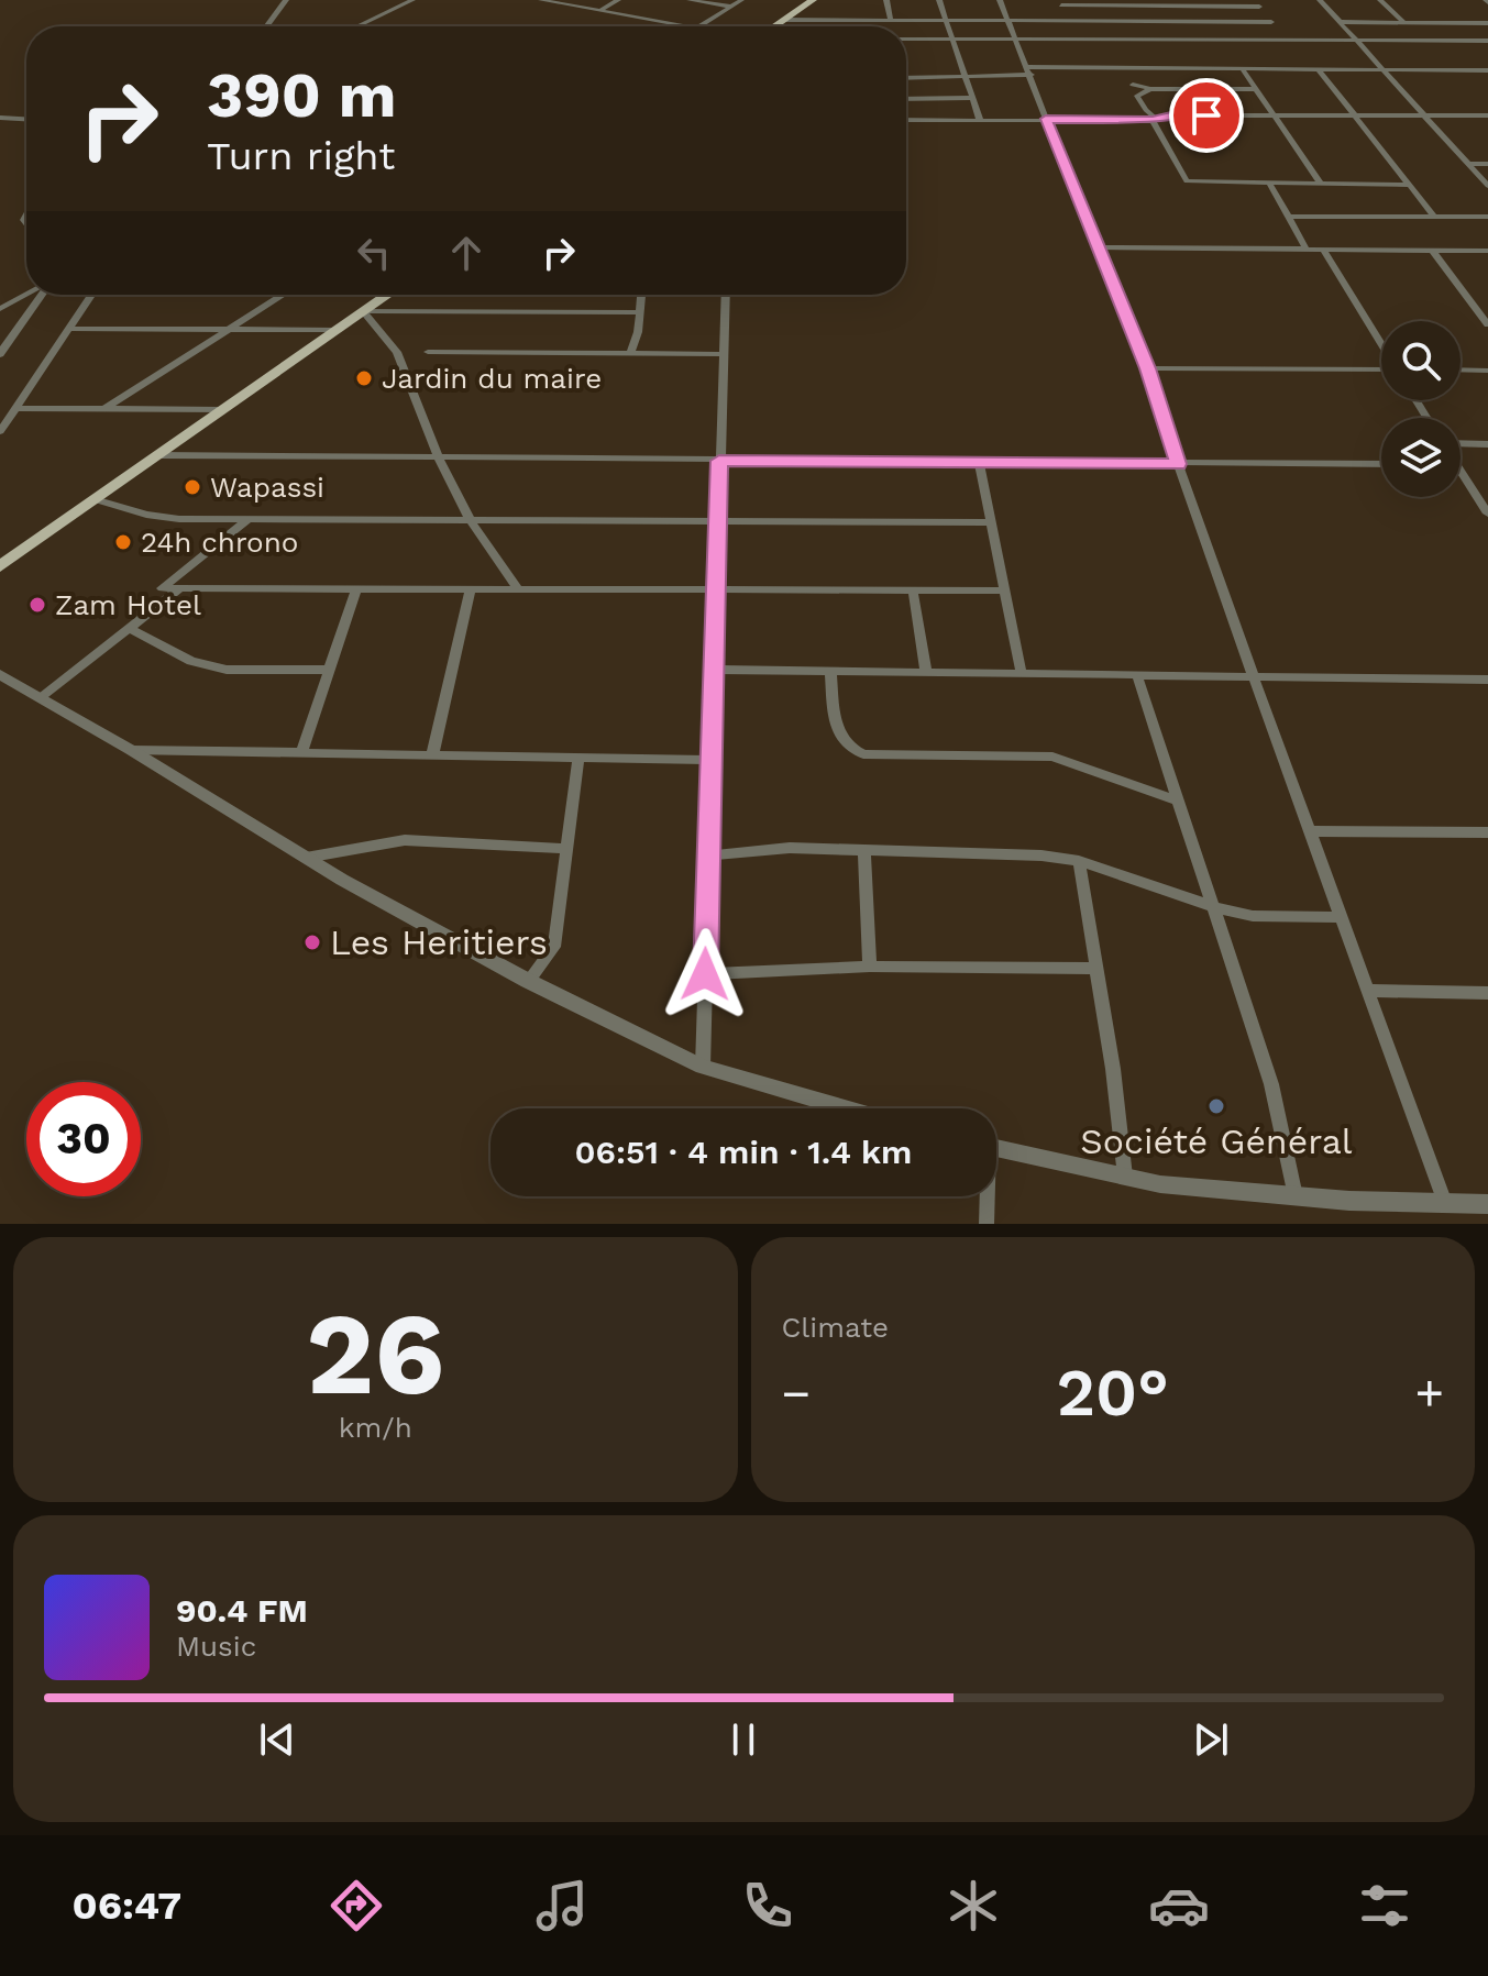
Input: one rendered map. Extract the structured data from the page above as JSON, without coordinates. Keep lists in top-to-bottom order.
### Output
{
  "places": [
    "Jardin du maire",
    "Wapassi",
    "24h chrono",
    "Zam Hotel",
    "Les Heritiers",
    "Société Général"
  ],
  "page": {
    "turn": ["390 m", "Turn right"],
    "limit": "30",
    "trip": "06:51 · 4 min · 1.4 km",
    "tile": [
      ["26", "km/h"],
      "Climate"
    ],
    "heat": ["−", "20°", "+"],
    "song": ["90.4 FM", "Music"],
    "tabs": "06:47"
  }
}
